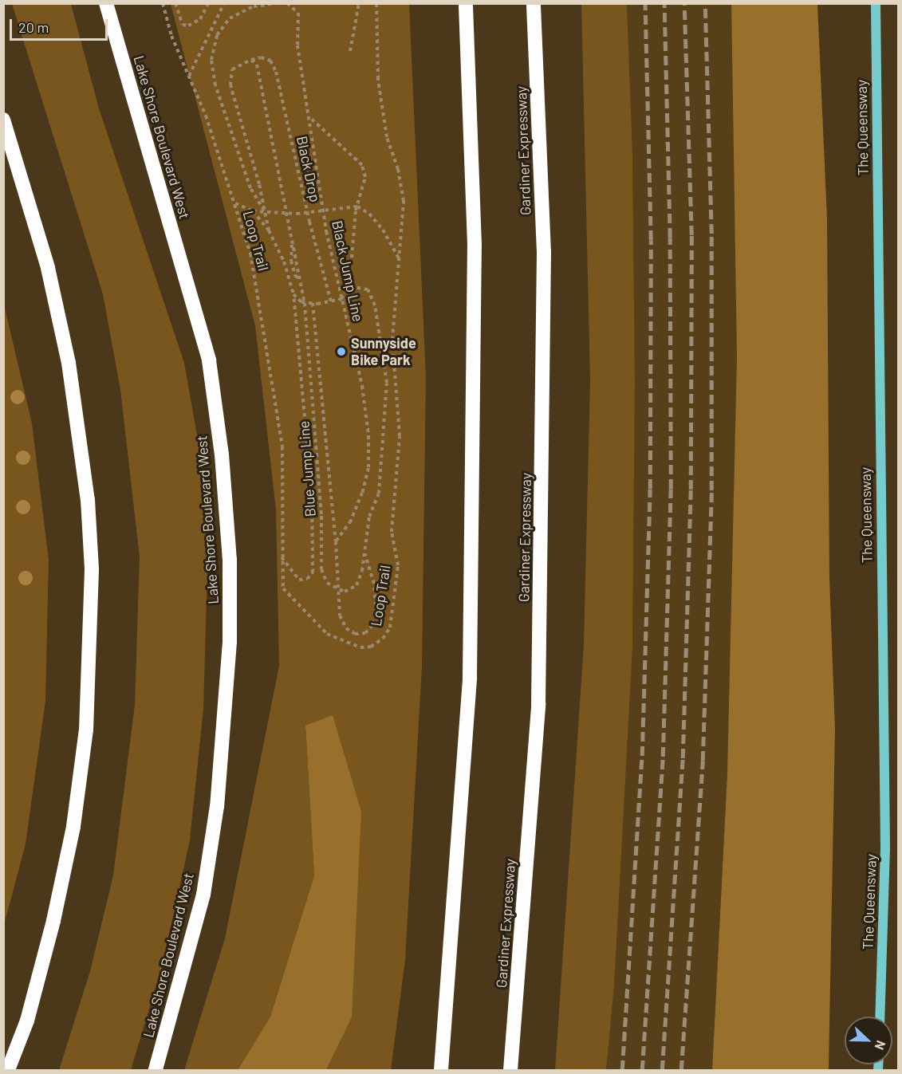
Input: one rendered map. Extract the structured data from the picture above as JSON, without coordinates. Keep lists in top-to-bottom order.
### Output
{
  "streets": {
    "highway": ["Lake Shore Boulevard West", "Gardiner Expressway"],
    "main road": ["The Queensway"],
    "path": [
      "Black Drop",
      "Loop Trail",
      "Black Jump Line",
      "Blue Jump Line"
    ]
  },
  "places": ["Sunnyside Bike Park"],
  "scale_bar": "20 m",
  "north": "right"
}
